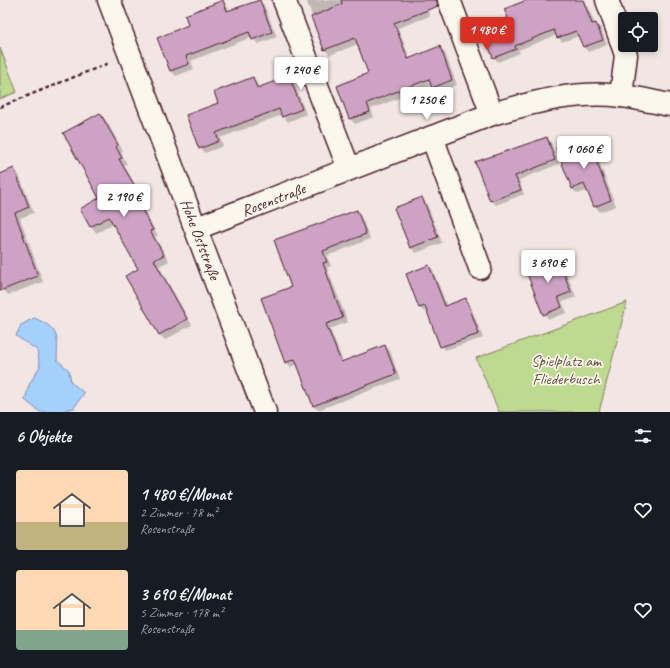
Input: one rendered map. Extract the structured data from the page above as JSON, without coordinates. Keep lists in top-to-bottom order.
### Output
{
  "streets": {
    "street": ["Rosenstraße", "Hohe Oststraße"]
  },
  "crossings": [
    ["Rosenstraße", "Hohe Oststraße"]
  ],
  "parks": ["Spielplatz am Fliederbusch"],
  "page": {
    "price": [
      "1 480 €",
      "1 240 €",
      "1 250 €",
      "1 060 €",
      "2 190 €",
      "3 690 €"
    ],
    "heading": "6 Objekte",
    "list": [
      {
        "name": "1 480 €/Monat",
        "note": "2 Zimmer · 78 m² · Rosenstraße"
      },
      {
        "name": "3 690 €/Monat",
        "note": "5 Zimmer · 178 m² · Rosenstraße"
      }
    ]
  }
}
